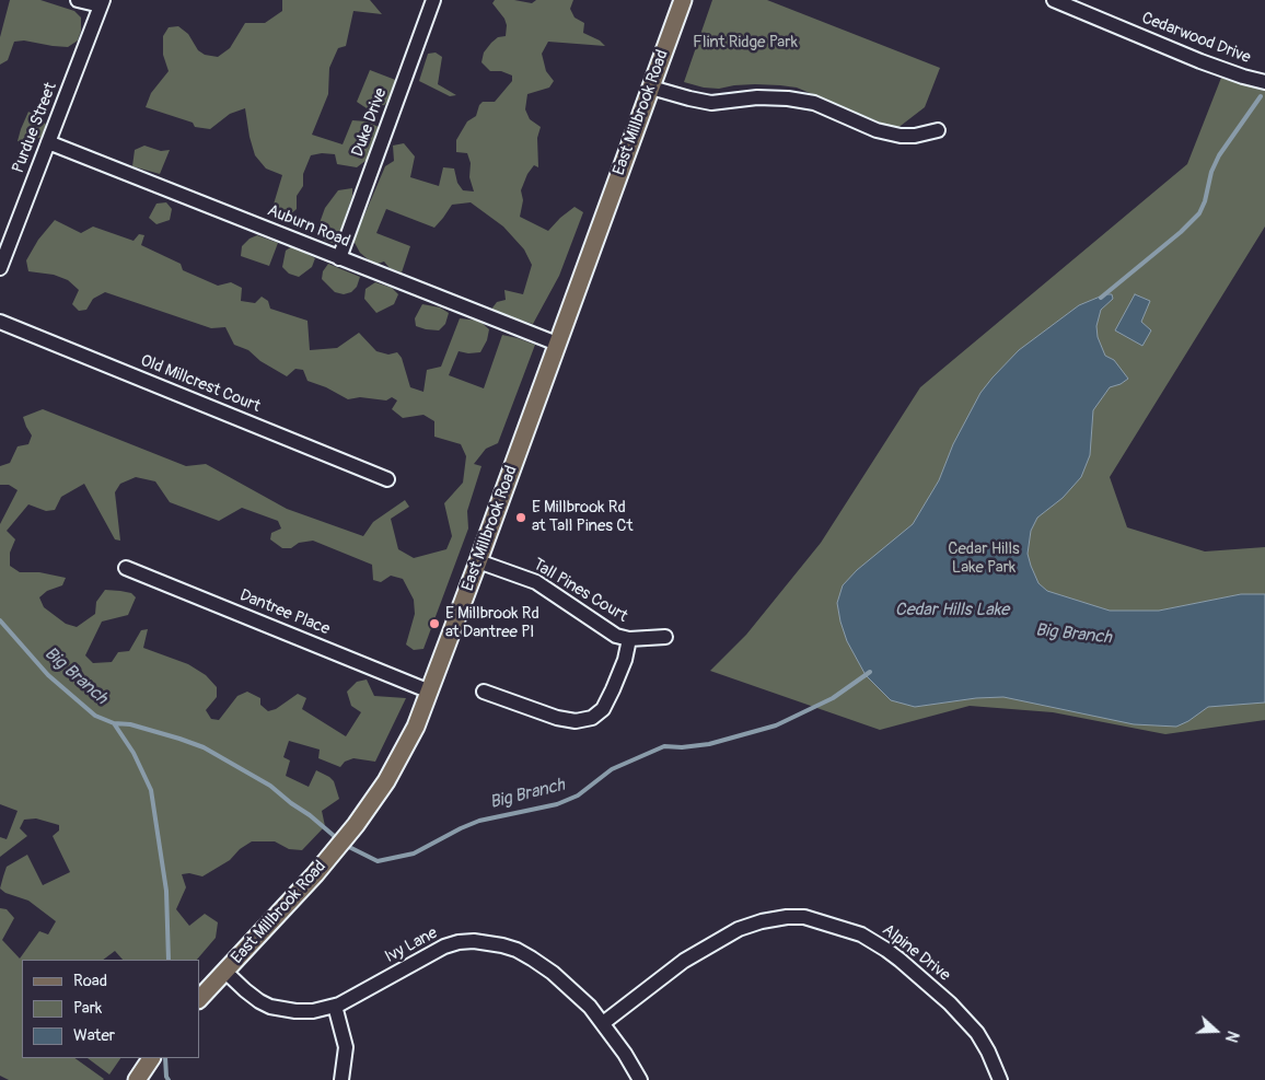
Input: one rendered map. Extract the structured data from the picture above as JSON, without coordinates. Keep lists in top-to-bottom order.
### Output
{
  "streets": {
    "main road": ["East Millbrook Road"],
    "street": [
      "Cedarwood Drive",
      "Duke Drive",
      "Purdue Street",
      "Auburn Road",
      "Old Millcrest Court",
      "Tall Pines Court",
      "Dantree Place",
      "Ivy Lane",
      "Alpine Drive"
    ]
  },
  "crossings": [
    ["East Millbrook Road", "Auburn Road"],
    ["East Millbrook Road", "Tall Pines Court"],
    ["East Millbrook Road", "Dantree Place"],
    ["East Millbrook Road", "Ivy Lane"],
    ["Duke Drive", "Auburn Road"],
    ["Purdue Street", "Auburn Road"],
    ["Ivy Lane", "Alpine Drive"]
  ],
  "water": ["Cedar Hills Lake", "Big Branch"],
  "parks": ["Flint Ridge Park", "Cedar Hills Lake Park"],
  "places": ["E Millbrook Rd at Tall Pines Ct", "E Millbrook Rd at Dantree Pl"],
  "legend": ["Road", "Park", "Water"],
  "north": "right"
}
